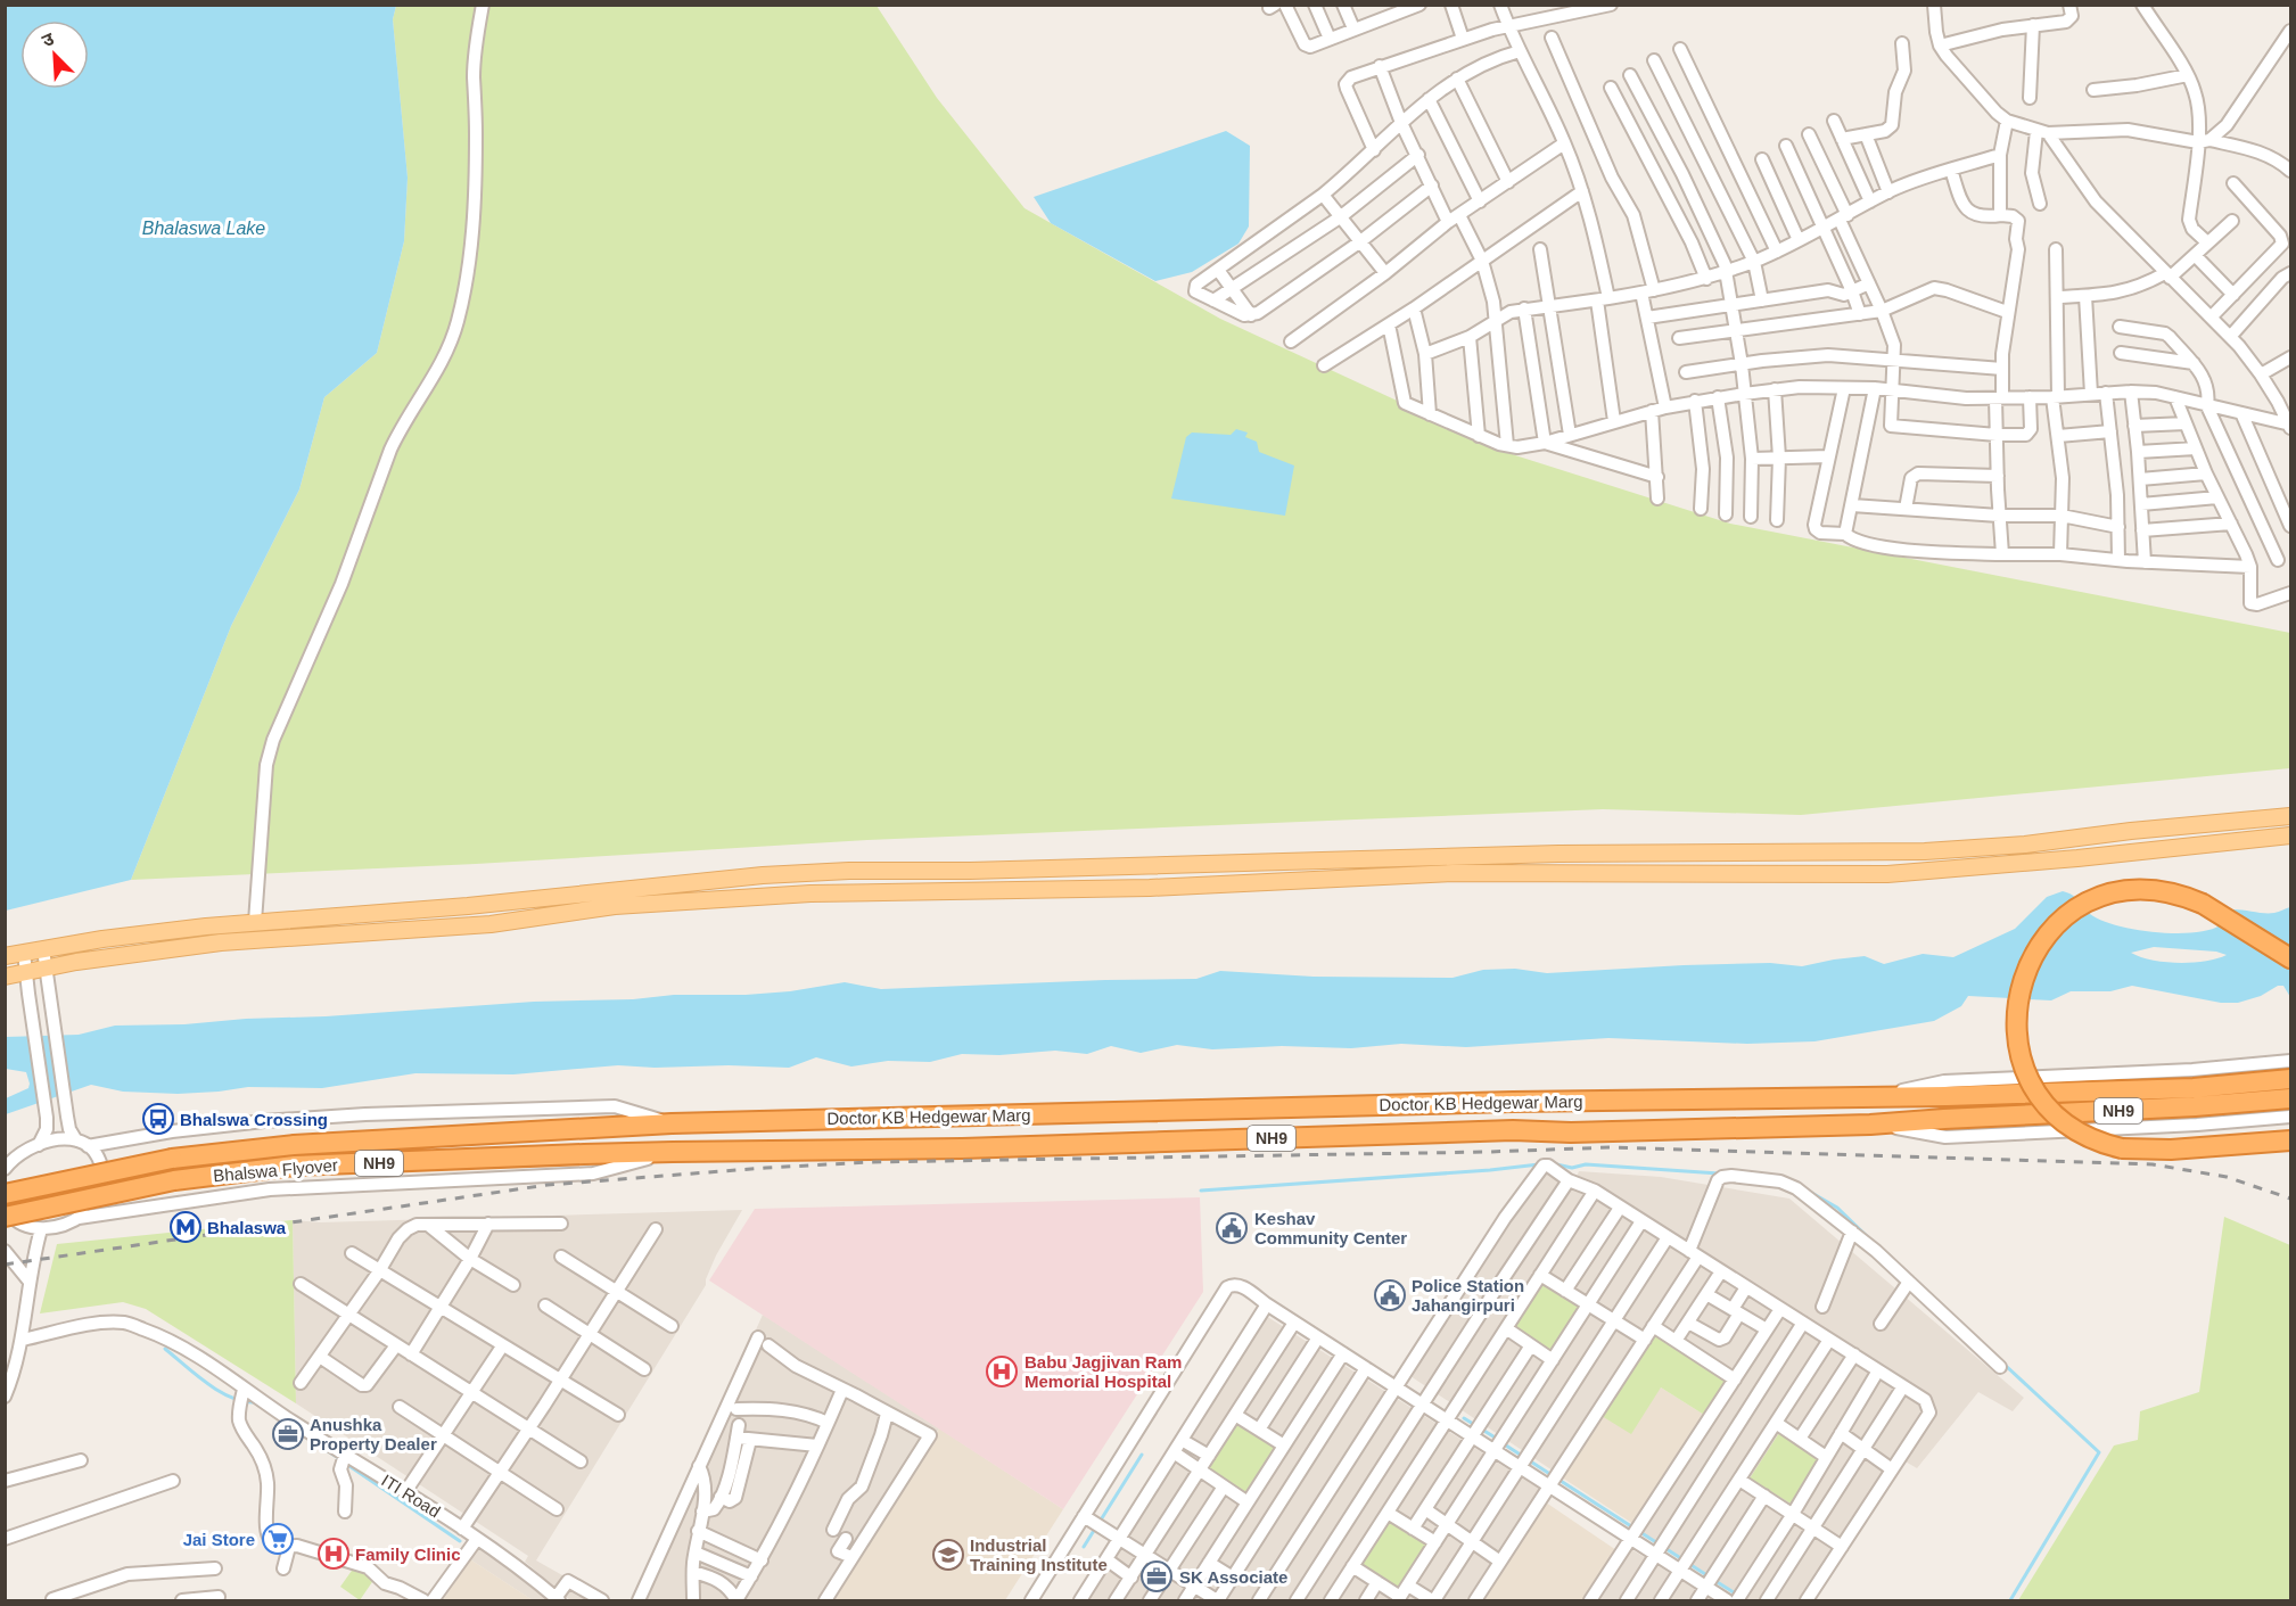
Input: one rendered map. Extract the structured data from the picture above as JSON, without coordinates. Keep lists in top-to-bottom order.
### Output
{
  "streets": {
    "highway": ["Doctor KB Hedgewar Marg", "NH9", "Bhalswa Flyover"],
    "street": ["ITI Road"]
  },
  "crossings": [
    ["Doctor KB Hedgewar Marg", "Bhalswa Flyover"]
  ],
  "water": ["Bhalaswa Lake"],
  "places": {
    "bus stop": ["Bhalswa Crossing"],
    "metro station": ["Bhalaswa"],
    "public building": ["Keshav Community Center", "Police Station Jahangirpuri"],
    "hospital": ["Babu Jagjivan Ram Memorial Hospital", "Family Clinic"],
    "office": ["Anushka Property Dealer", "SK Associate"],
    "supermarket": ["Jai Store"],
    "school or university": ["Industrial Training Institute"]
  },
  "north": "top left"
}
